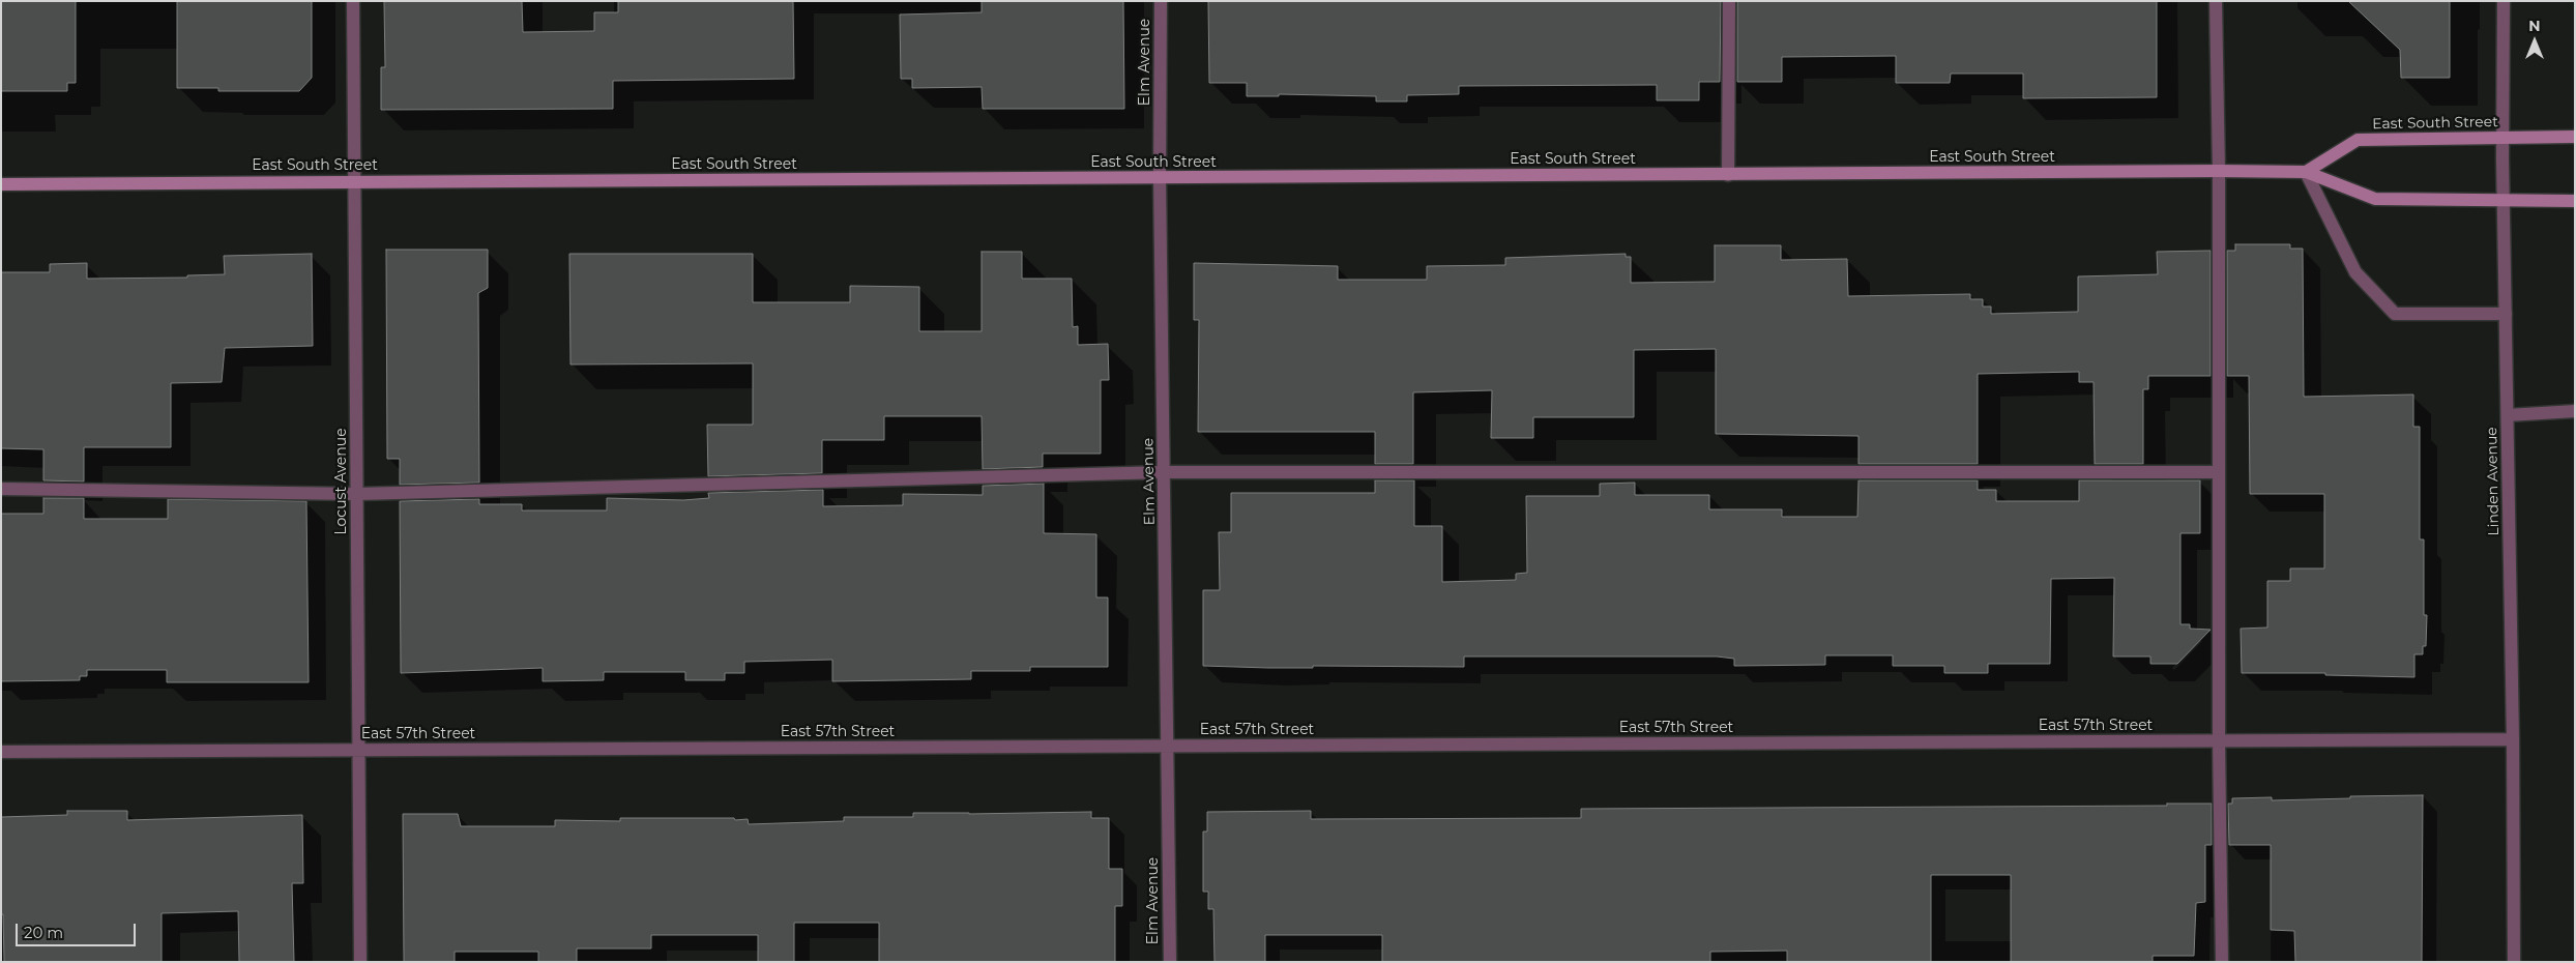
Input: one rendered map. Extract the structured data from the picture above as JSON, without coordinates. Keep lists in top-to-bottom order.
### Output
{
  "streets": {
    "street": [
      "Elm Avenue",
      "East South Street",
      "Locust Avenue",
      "Linden Avenue",
      "East 57th Street"
    ]
  },
  "crossings": [
    ["Elm Avenue", "East South Street"],
    ["Elm Avenue", "East 57th Street"],
    ["East South Street", "Locust Avenue"],
    ["East South Street", "Linden Avenue"],
    ["Locust Avenue", "East 57th Street"],
    ["Linden Avenue", "East 57th Street"]
  ],
  "scale_bar": "20 m",
  "north": "top"
}
